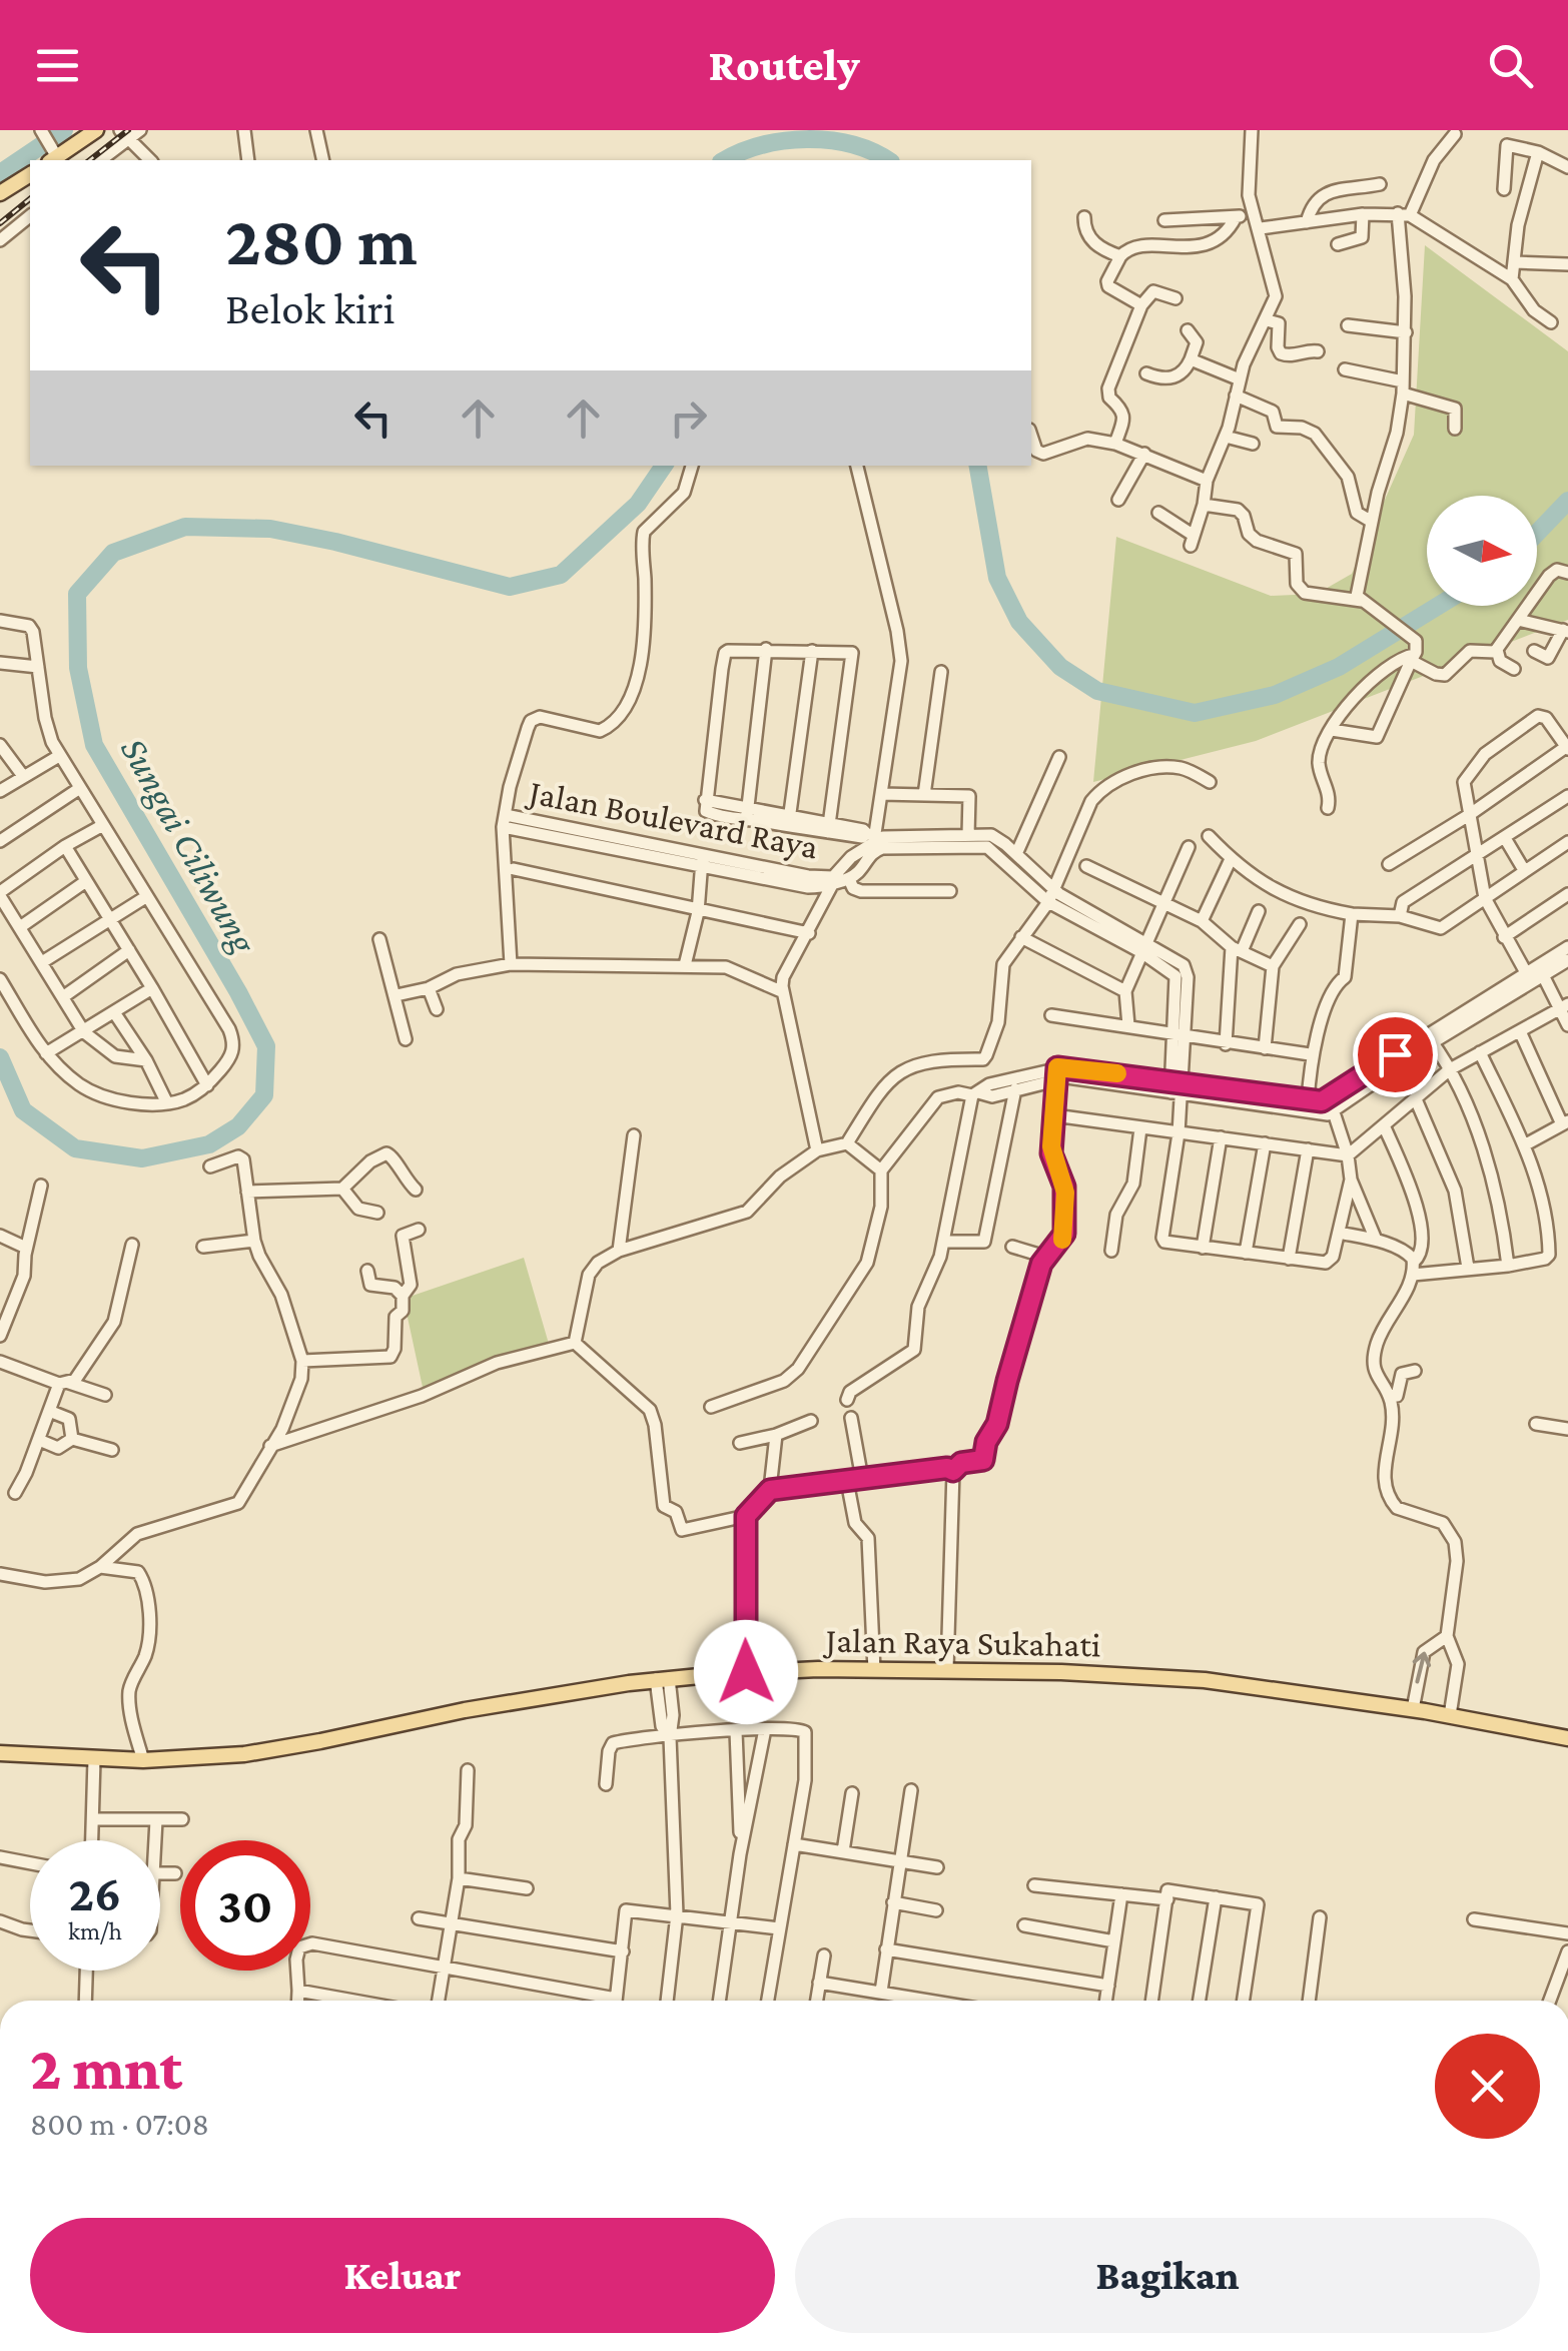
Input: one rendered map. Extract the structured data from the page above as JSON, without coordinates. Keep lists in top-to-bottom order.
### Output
{
  "streets": {
    "main road": ["Jalan Raya Sukahati"],
    "street": ["Jalan Boulevard Raya"]
  },
  "water": ["Sungai Ciliwung"],
  "north": "right",
  "page": {
    "header": "Routely",
    "turn": ["280 m", "Belok kiri"],
    "speed": "26 km/h",
    "limit": "30",
    "heading": ["2 mnt", "800 m · 07:08"],
    "buttons": ["Keluar", "Bagikan"]
  }
}
